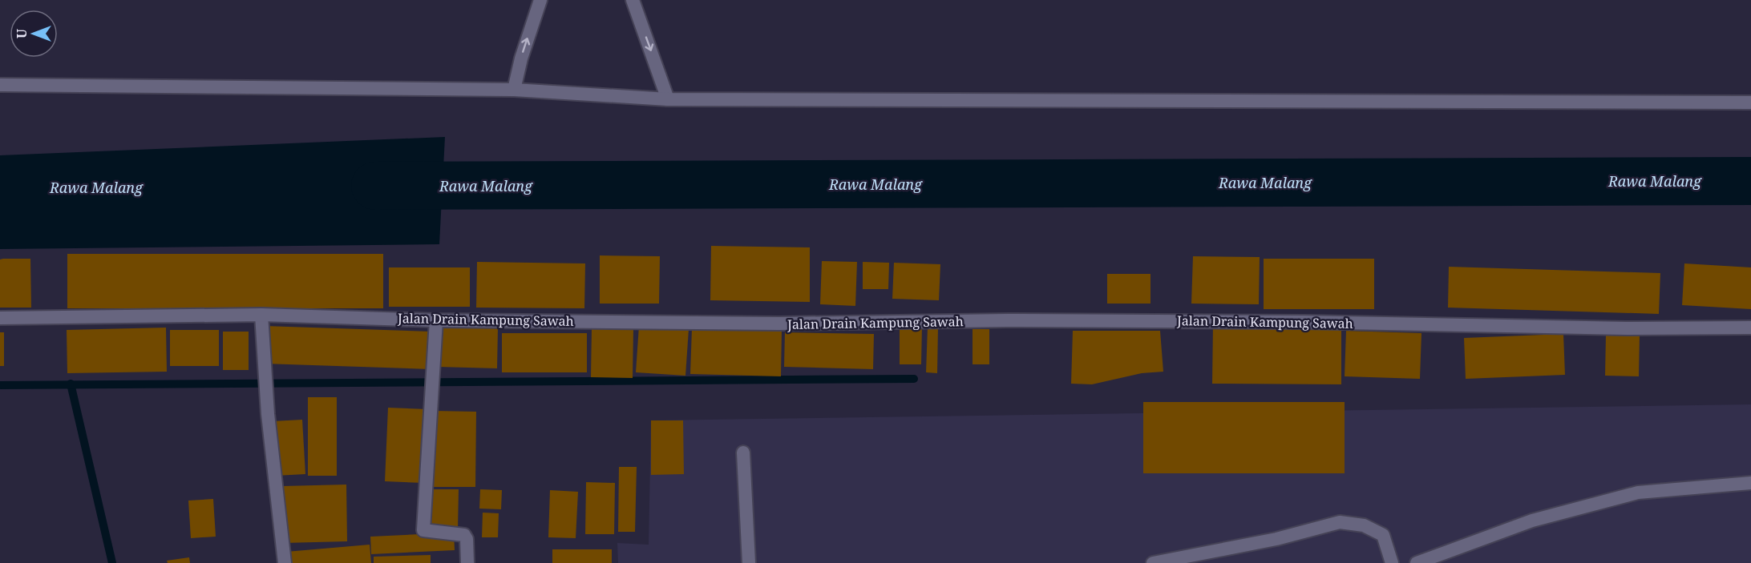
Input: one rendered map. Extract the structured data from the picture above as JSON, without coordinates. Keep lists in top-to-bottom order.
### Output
{
  "streets": {
    "street": ["Jalan Drain Kampung Sawah"]
  },
  "water": ["Rawa Malang"],
  "north": "left"
}
